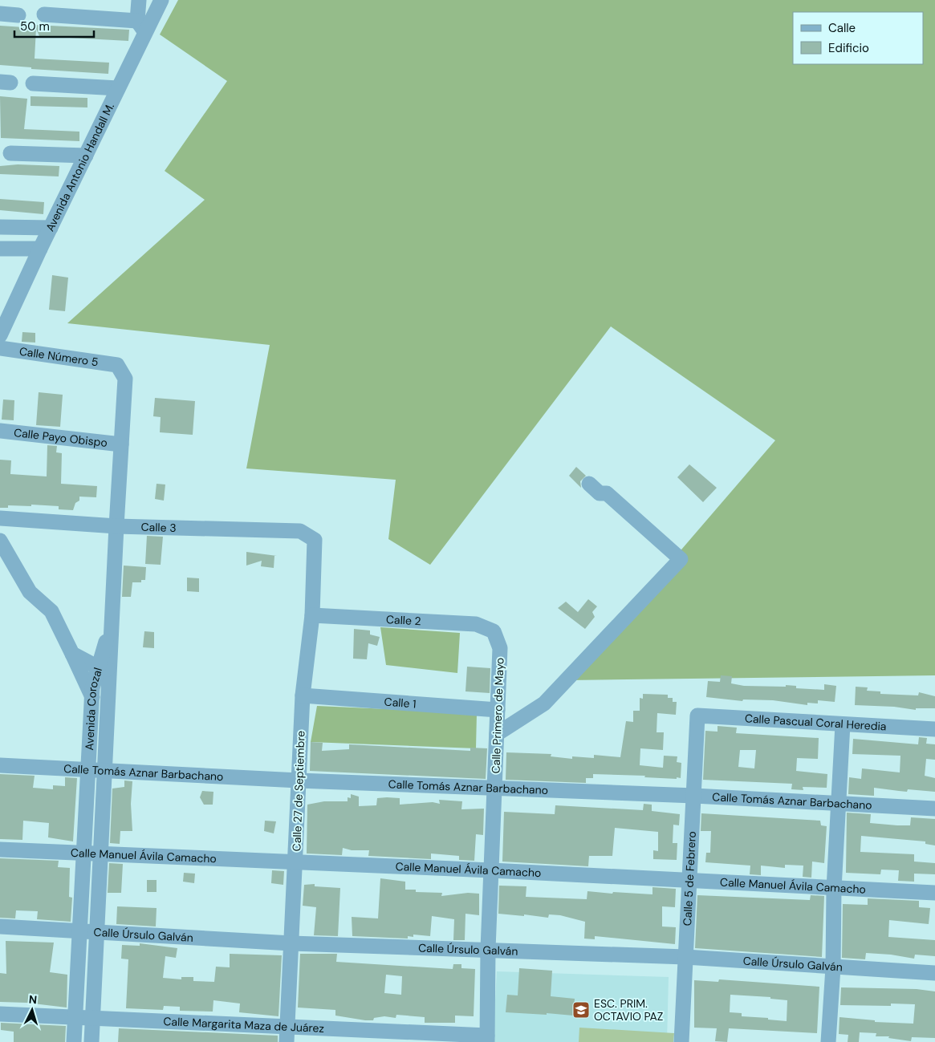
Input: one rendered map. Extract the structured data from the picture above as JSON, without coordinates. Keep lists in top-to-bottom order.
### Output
{
  "streets": {
    "street": [
      "Avenida Antonio Handall M.",
      "Calle Número 5",
      "Calle Payo Obispo",
      "Calle 3",
      "Calle 2",
      "Calle 1",
      "Avenida Corozal",
      "Calle Primero de Mayo",
      "Calle Pascual Coral Heredia",
      "Calle Tomás Aznar Barbachano",
      "Calle 27 de Septiembre",
      "Calle Manuel Ávila Camacho",
      "Calle 5 de Febrero",
      "Calle Úrsulo Galván",
      "Calle Margarita Maza de Juárez"
    ]
  },
  "crossings": [
    ["Calle Número 5", "Avenida Corozal"],
    ["Calle Payo Obispo", "Avenida Corozal"],
    ["Calle 3", "Avenida Corozal"],
    ["Calle 3", "Calle 27 de Septiembre"],
    ["Calle 2", "Calle Primero de Mayo"],
    ["Calle 2", "Calle 27 de Septiembre"],
    ["Calle 1", "Calle Primero de Mayo"],
    ["Calle 1", "Calle 27 de Septiembre"],
    ["Avenida Corozal", "Calle Tomás Aznar Barbachano"],
    ["Avenida Corozal", "Calle Manuel Ávila Camacho"],
    ["Avenida Corozal", "Calle Úrsulo Galván"],
    ["Avenida Corozal", "Calle Margarita Maza de Juárez"],
    ["Calle Primero de Mayo", "Calle Tomás Aznar Barbachano"],
    ["Calle Primero de Mayo", "Calle Manuel Ávila Camacho"],
    ["Calle Primero de Mayo", "Calle Úrsulo Galván"],
    ["Calle Primero de Mayo", "Calle Margarita Maza de Juárez"],
    ["Calle Pascual Coral Heredia", "Calle 5 de Febrero"],
    ["Calle Tomás Aznar Barbachano", "Calle 27 de Septiembre"],
    ["Calle Tomás Aznar Barbachano", "Calle 5 de Febrero"],
    ["Calle 27 de Septiembre", "Calle Manuel Ávila Camacho"],
    ["Calle 27 de Septiembre", "Calle Úrsulo Galván"],
    ["Calle 27 de Septiembre", "Calle Margarita Maza de Juárez"],
    ["Calle Manuel Ávila Camacho", "Calle 5 de Febrero"],
    ["Calle 5 de Febrero", "Calle Úrsulo Galván"]
  ],
  "places": {
    "school or university": ["ESC. PRIM. OCTAVIO PAZ"]
  },
  "legend": ["Calle", "Edificio"],
  "scale_bar": "50 m",
  "north": "top"
}
